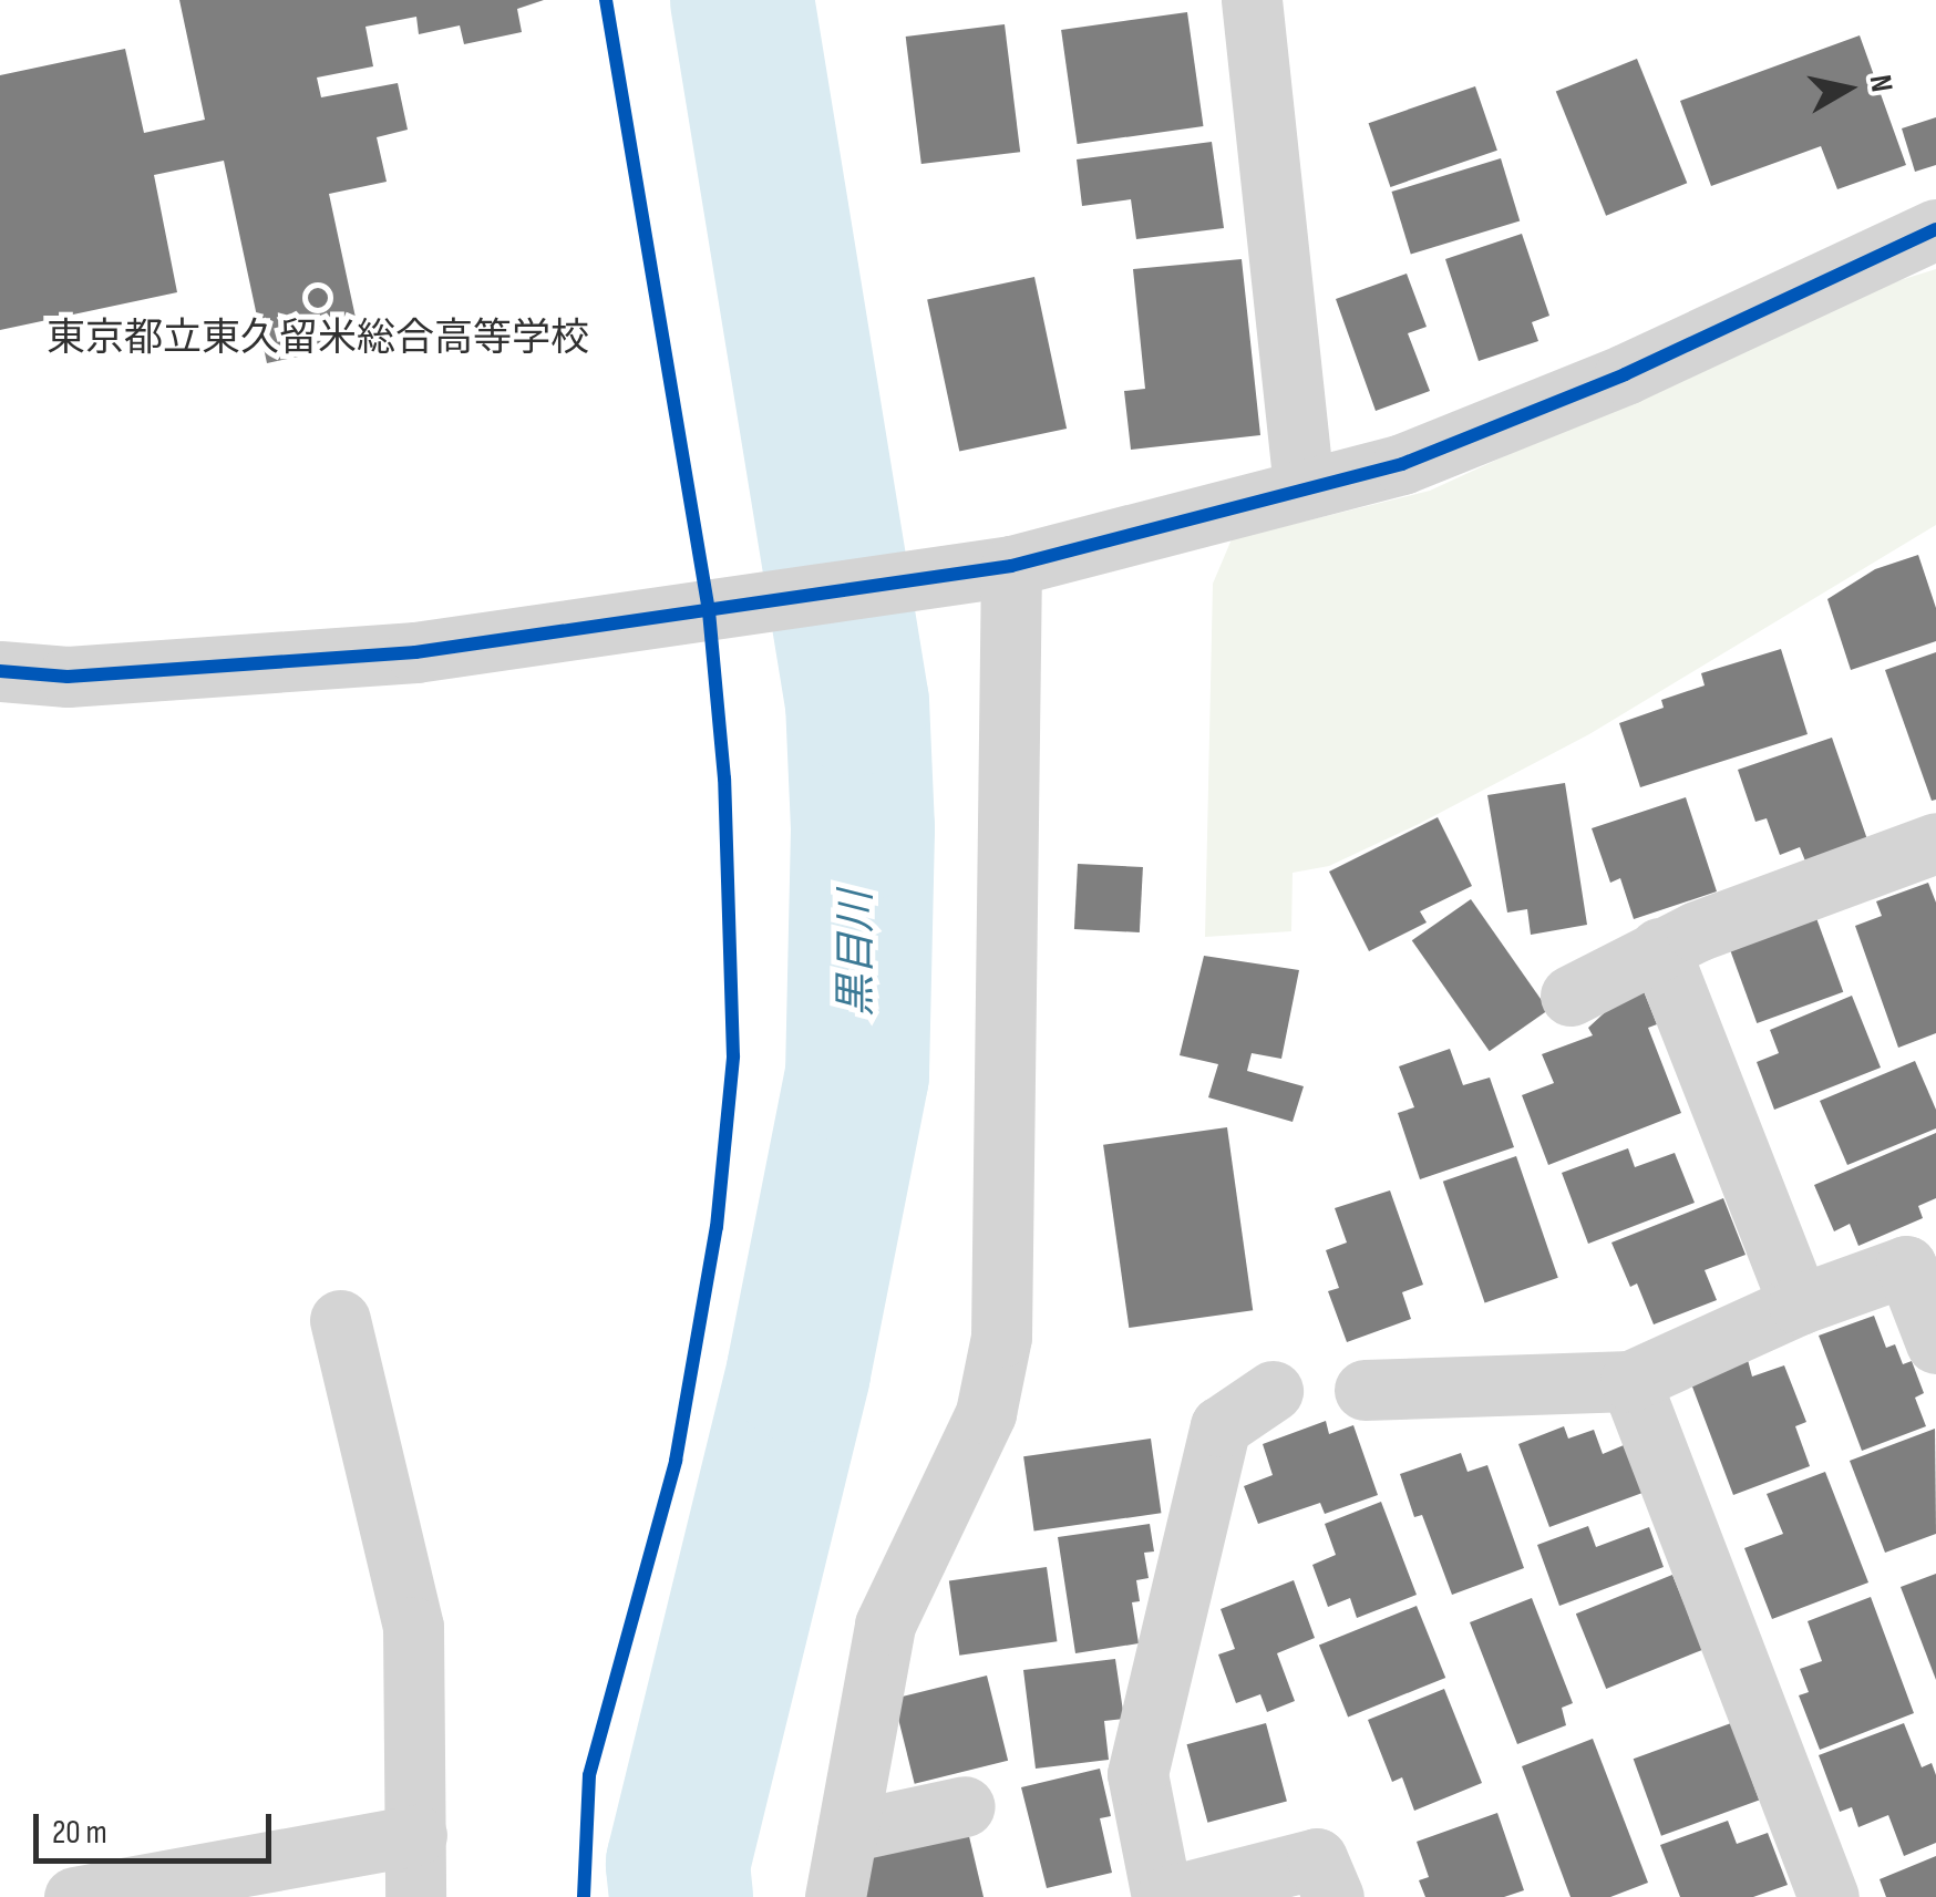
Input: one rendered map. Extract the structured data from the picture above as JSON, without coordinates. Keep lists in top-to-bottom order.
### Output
{
  "water": ["黒目川"],
  "places": ["東京都立東久留米総合高等学校"],
  "scale_bar": "20 m",
  "north": "right"
}
